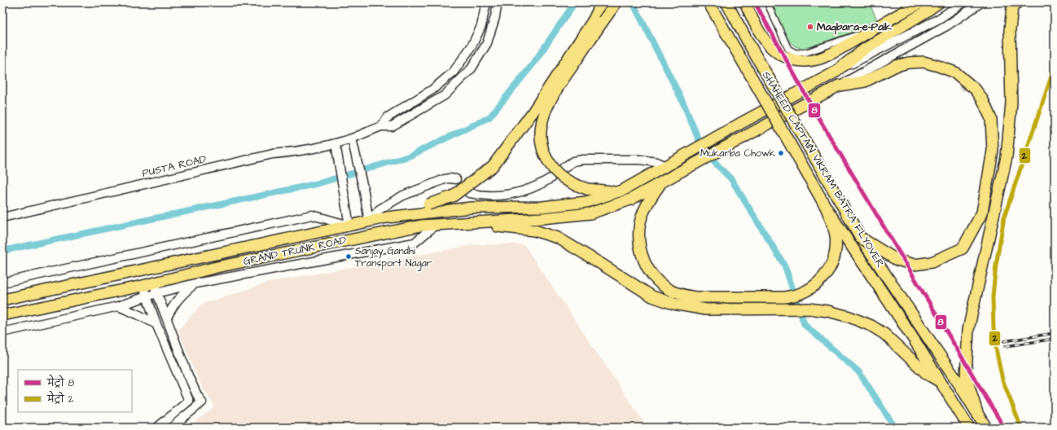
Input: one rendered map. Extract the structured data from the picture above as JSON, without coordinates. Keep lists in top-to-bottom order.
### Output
{
  "streets": {
    "highway": ["SHAHEED CAPTAIN VIKRAM BATRA FLYOVER", "GRAND TRUNK ROAD"],
    "main road": ["PUSTA ROAD"]
  },
  "crossings": [
    ["SHAHEED CAPTAIN VIKRAM BATRA FLYOVER", "GRAND TRUNK ROAD"]
  ],
  "places": ["Maqbara-e-Paik", "Mukarba Chowk", "Sanjay Gandhi Transport Nagar"],
  "lines": ["metro line 8", "metro line 2"],
  "legend": ["मेट्रो 8", "मेट्रो 2"]
}
